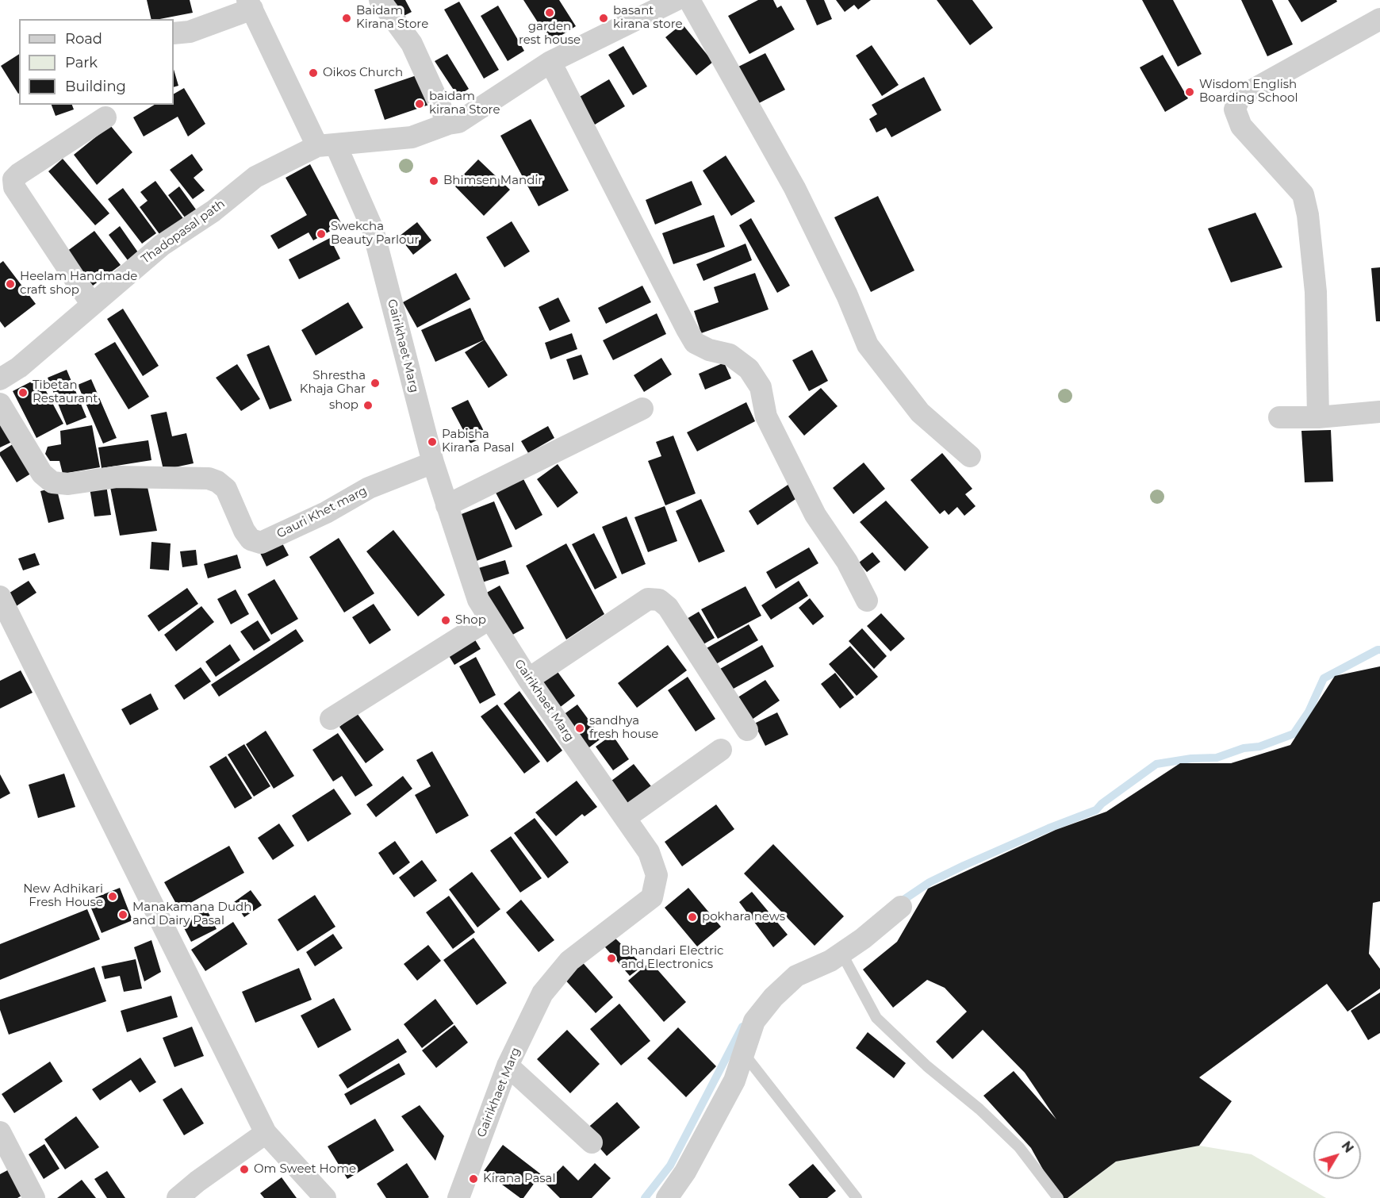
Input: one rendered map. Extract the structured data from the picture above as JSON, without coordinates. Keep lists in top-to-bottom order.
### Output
{
  "streets": {
    "street": ["Thadopasal path", "Gairikhaet Marg", "Gauri Khet marg"]
  },
  "crossings": [
    ["Thadopasal path", "Gairikhaet Marg"],
    ["Gairikhaet Marg", "Gauri Khet marg"]
  ],
  "places": [
    "garden rest house",
    "Baidam Kirana Store",
    "basant kirana store",
    "Oikos Church",
    "Wisdom English Boarding School",
    "baidam kirana Store",
    "Bhimsen Mandir",
    "Swekcha Beauty Parlour",
    "Heelam Handmade craft shop",
    "Shrestha Khaja Ghar",
    "Tibetan Restaurant",
    "shop",
    "Pabisha Kirana Pasal",
    "Shop",
    "sandhya fresh house",
    "New Adhikari Fresh House",
    "Manakamana Dudh and Dairy Pasal",
    "pokhara news",
    "Bhandari Electric and Electronics",
    "Om Sweet Home",
    "Kirana Pasal"
  ],
  "legend": ["Road", "Park", "Building"],
  "north": "top right"
}
